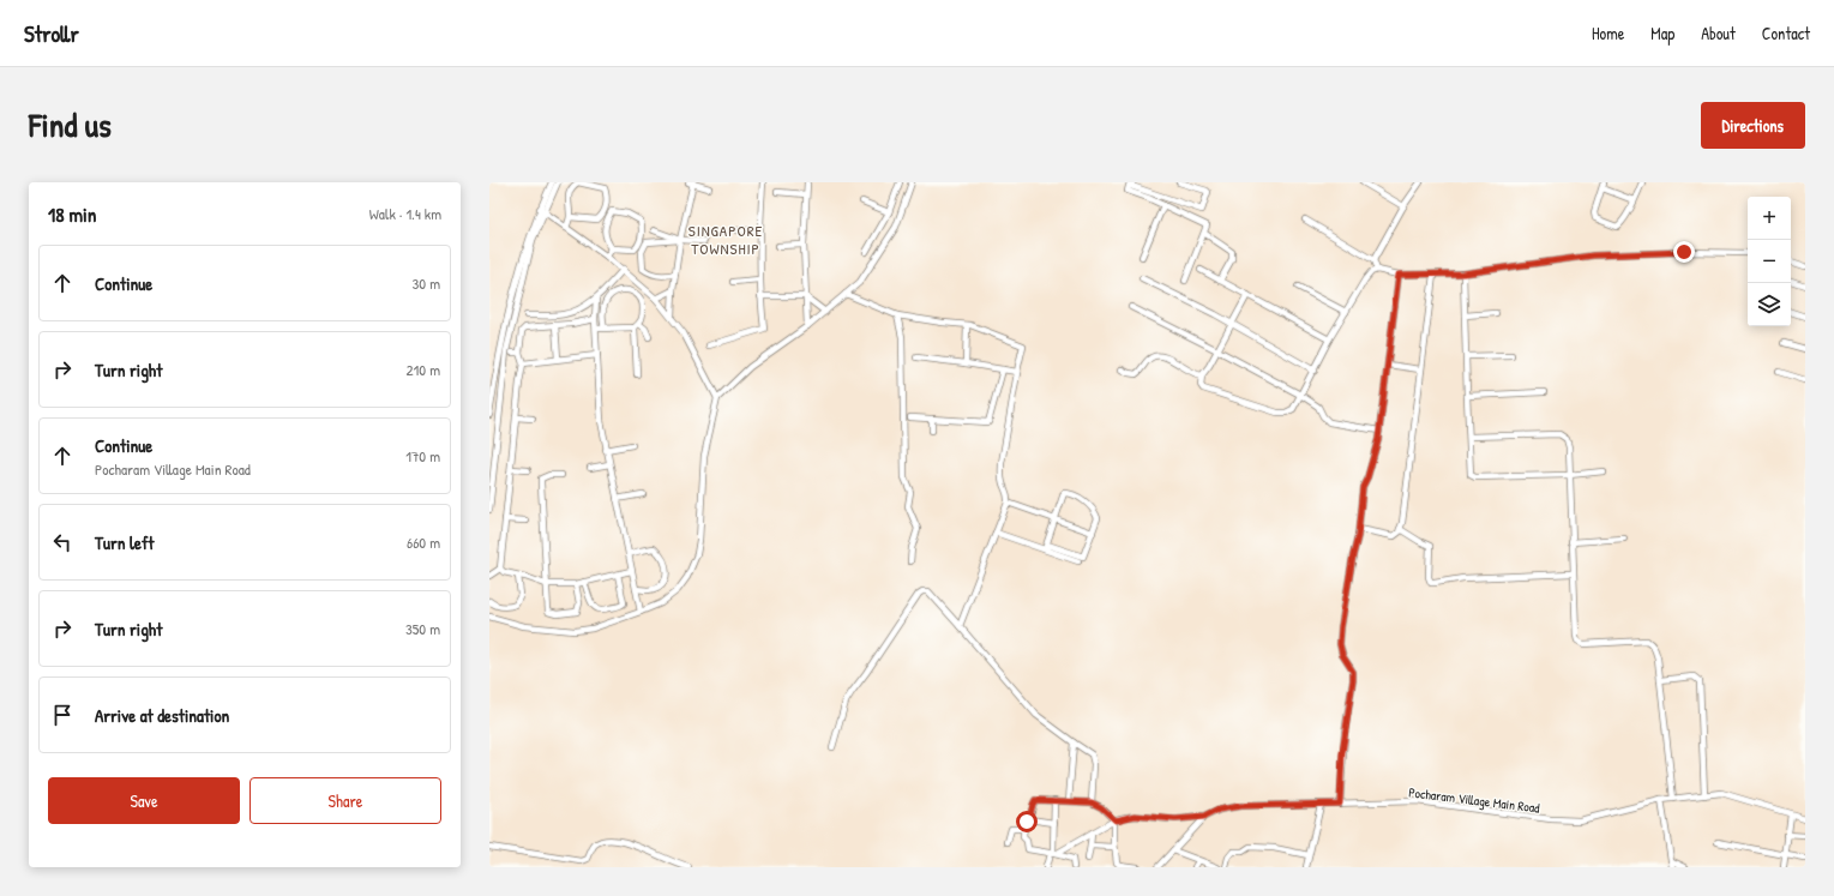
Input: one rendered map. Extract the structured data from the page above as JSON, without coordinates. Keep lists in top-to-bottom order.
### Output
{
  "streets": {
    "street": ["Pocharam Village Main Road"]
  },
  "districts": ["SINGAPORE TOWNSHIP"],
  "page": {
    "header": "Strollr",
    "nav": [
      "Home",
      "Map",
      "About",
      "Contact"
    ],
    "title": "Find us",
    "buttons": [
      "Directions",
      ["Save", "Share"]
    ],
    "heading": ["18 min", "Walk · 1.4 km"],
    "map_buttons": ["+", "−"],
    "list": [
      ["Continue", "30 m"],
      ["Turn right", "210 m"],
      ["Continue", "Pocharam Village Main Road", "170 m"],
      ["Turn left", "660 m"],
      ["Turn right", "350 m"],
      "Arrive at destination"
    ]
  }
}
